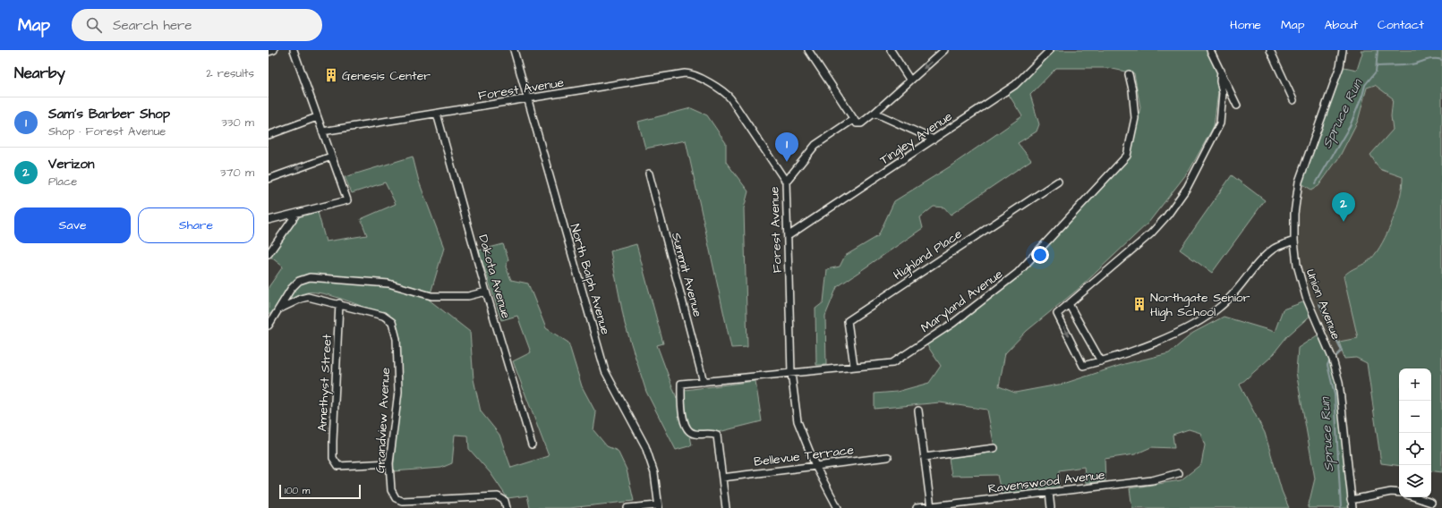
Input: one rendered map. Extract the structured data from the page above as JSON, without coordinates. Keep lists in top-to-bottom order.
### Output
{
  "streets": {
    "street": [
      "Forest Avenue",
      "Tingley Avenue",
      "Highland Place",
      "Summit Avenue",
      "Dakota Avenue",
      "North Balph Avenue",
      "Maryland Avenue",
      "Union Avenue",
      "Amethyst Street",
      "Grandview Avenue",
      "Bellevue Terrace",
      "Ravenswood Avenue"
    ]
  },
  "crossings": [
    ["Forest Avenue", "Tingley Avenue"],
    ["Forest Avenue", "Dakota Avenue"],
    ["Forest Avenue", "North Balph Avenue"],
    ["Forest Avenue", "Maryland Avenue"],
    ["Forest Avenue", "Bellevue Terrace"],
    ["Highland Place", "Maryland Avenue"],
    ["Summit Avenue", "Maryland Avenue"],
    ["Maryland Avenue", "Bellevue Terrace"],
    ["Amethyst Street", "Grandview Avenue"]
  ],
  "water": ["Spruce Run"],
  "places": {
    "building": ["Genesis Center", "Northgate Senior High School"]
  },
  "scale_bar": "100 m",
  "page": {
    "header": "Map",
    "search": "Search here",
    "nav": [
      "Home",
      "Map",
      "About",
      "Contact"
    ],
    "heading": ["Nearby", "2 results"],
    "list": [
      {
        "mark": "1",
        "name": "Sam's Barber Shop",
        "note": "Shop · Forest Avenue",
        "value": "330 m"
      },
      {
        "mark": "2",
        "name": "Verizon",
        "note": "Place",
        "value": "370 m"
      }
    ],
    "pins": ["1", "2"],
    "buttons": ["Save", "Share"],
    "map_buttons": ["+", "−"],
    "scale": "100 m"
  }
}
